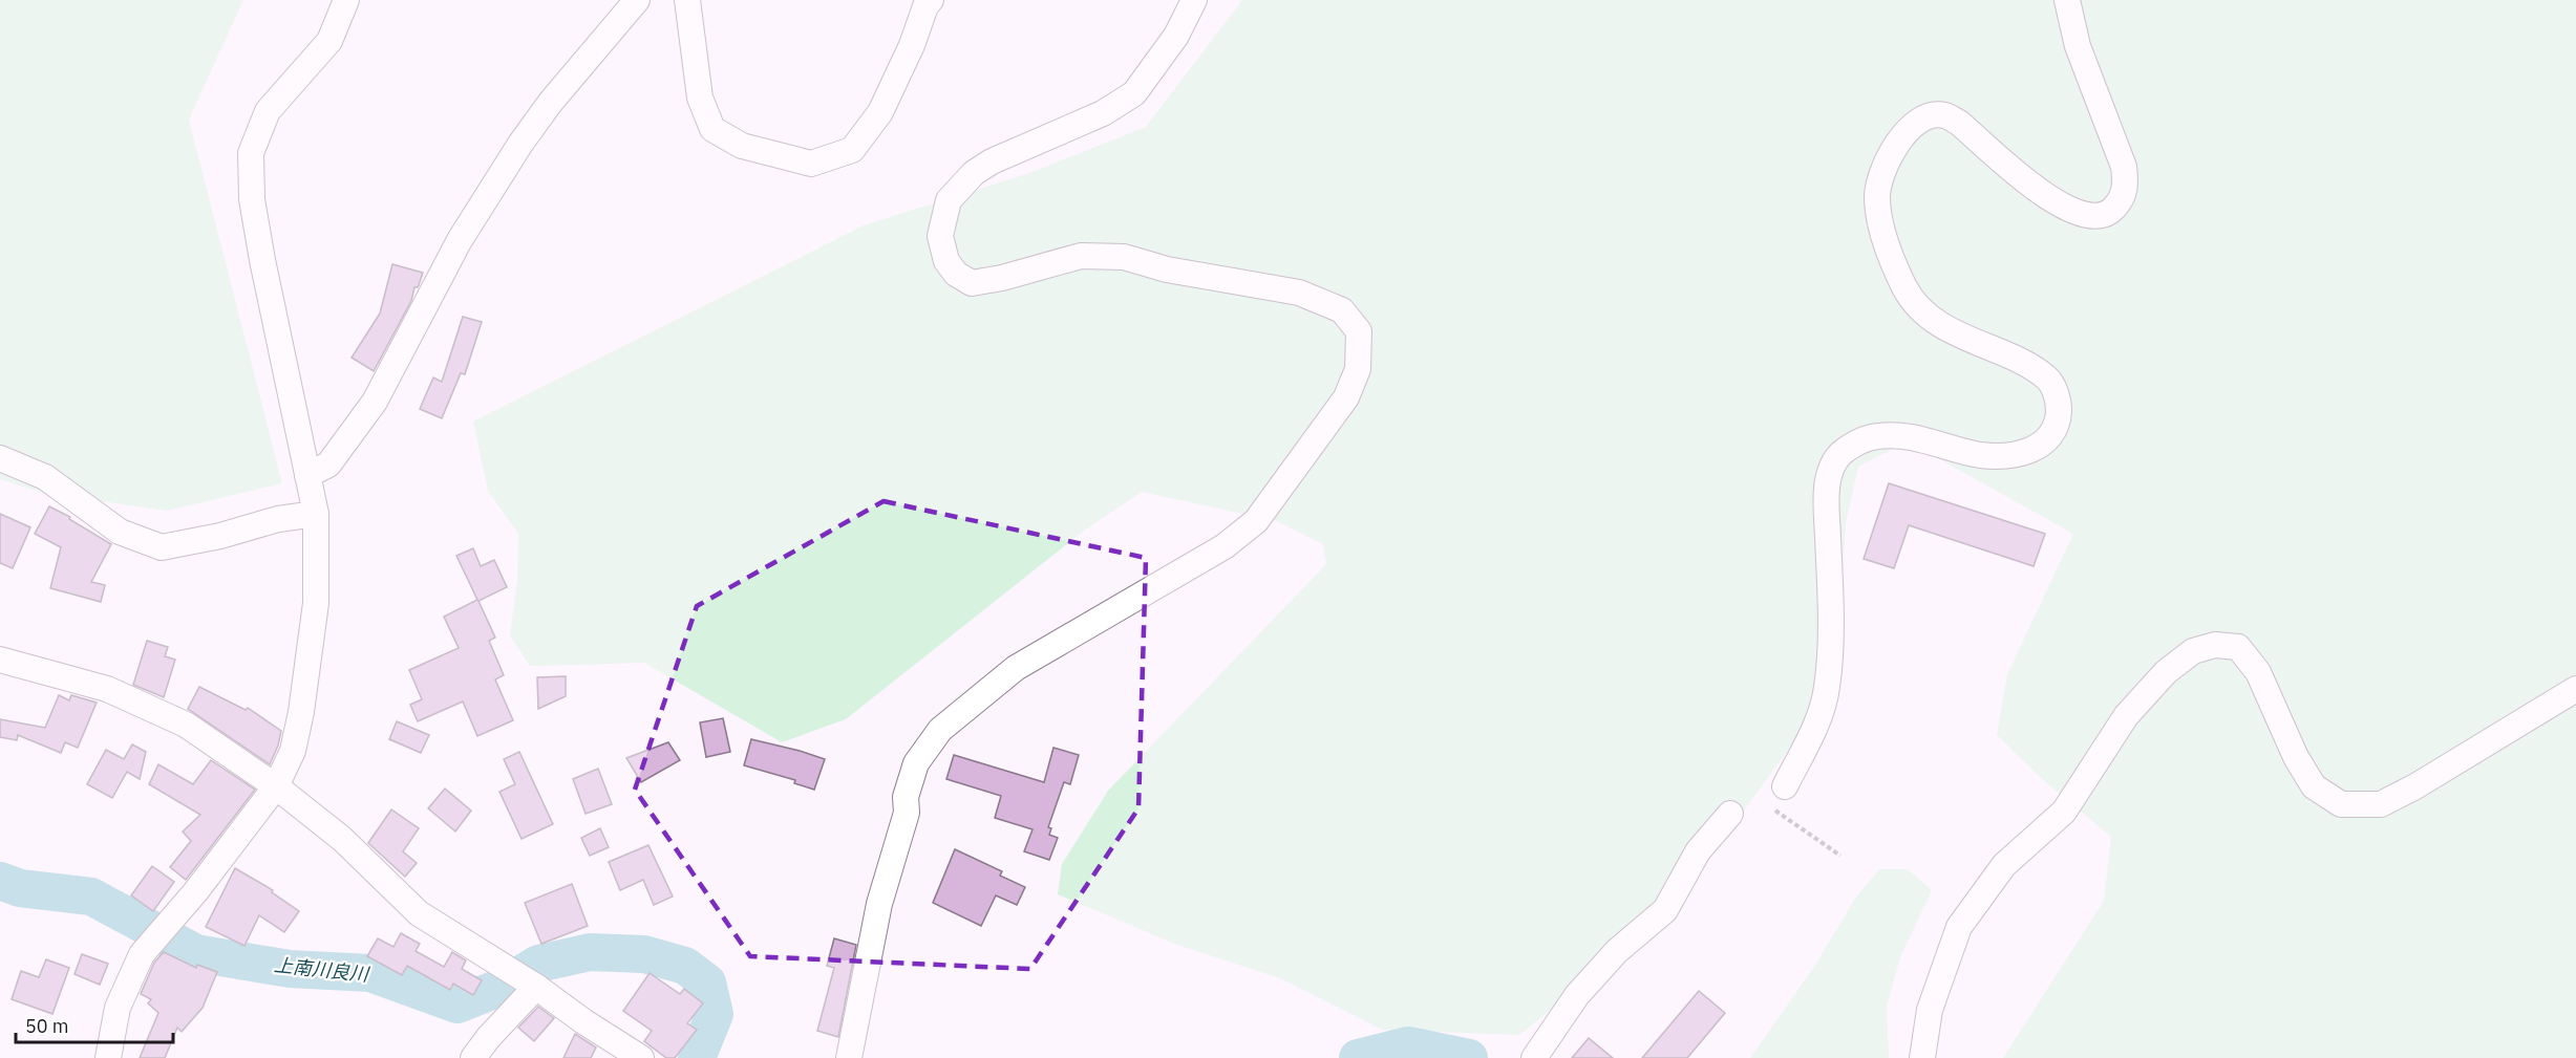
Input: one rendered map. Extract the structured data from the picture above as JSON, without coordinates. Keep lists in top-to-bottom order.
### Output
{
  "water": ["上南川良川"],
  "scale_bar": "50 m"
}
